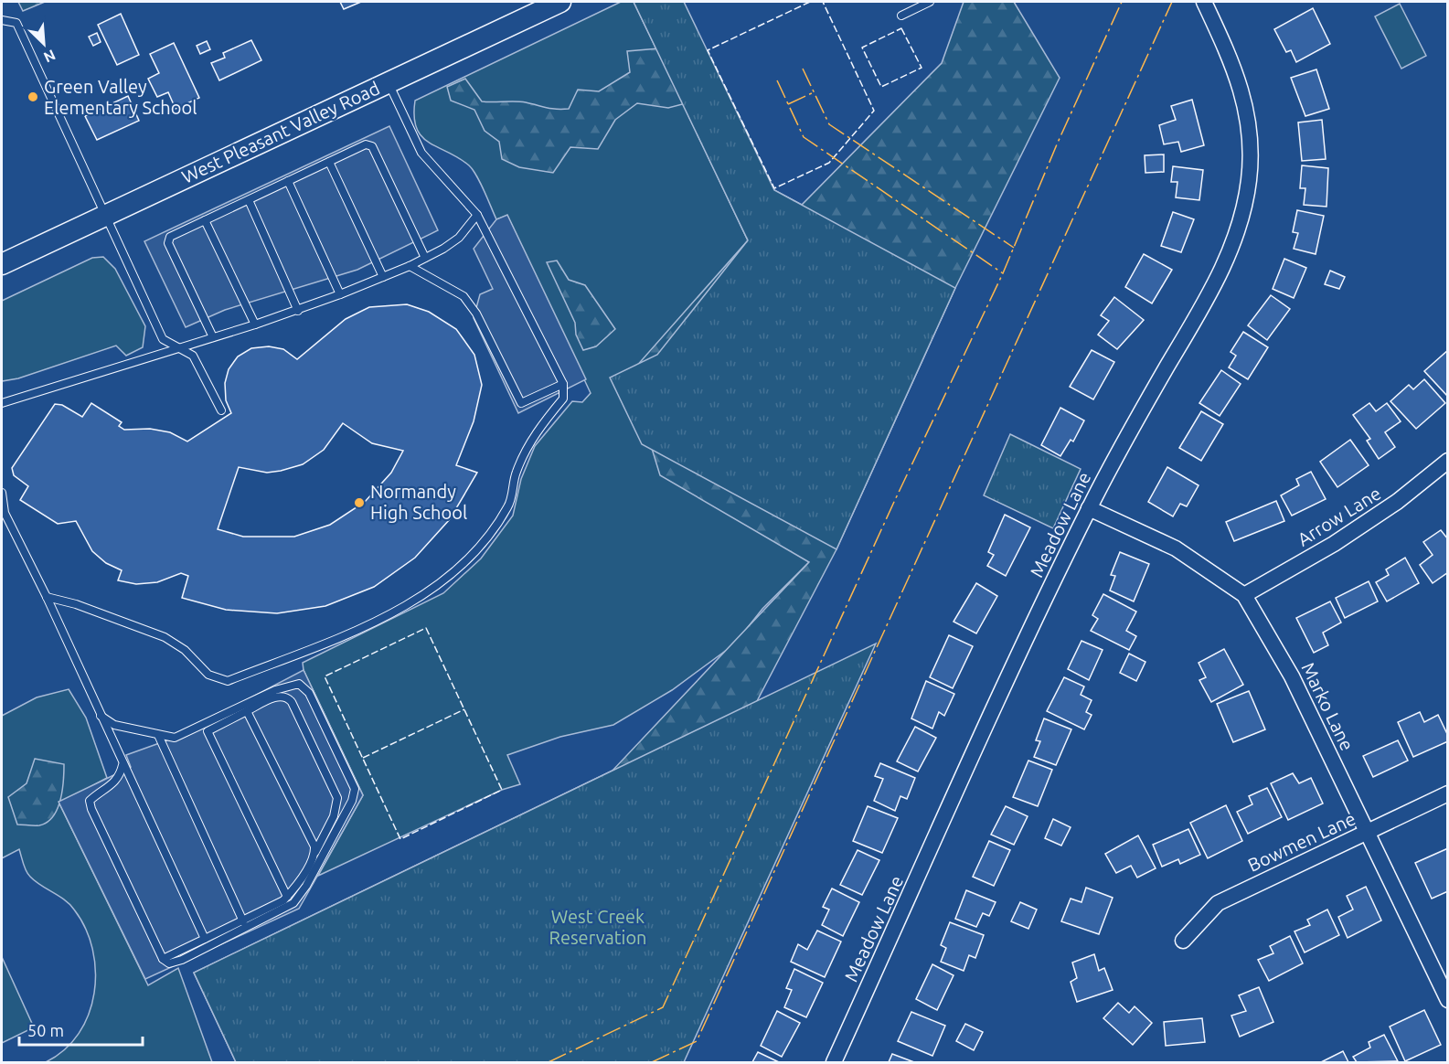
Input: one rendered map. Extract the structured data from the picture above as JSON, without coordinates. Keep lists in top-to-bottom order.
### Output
{
  "streets": {
    "main road": ["West Pleasant Valley Road"],
    "street": [
      "Arrow Lane",
      "Meadow Lane",
      "Marko Lane",
      "Bowmen Lane"
    ]
  },
  "crossings": [
    ["Arrow Lane", "Marko Lane"],
    ["Meadow Lane", "Marko Lane"],
    ["Marko Lane", "Bowmen Lane"]
  ],
  "parks": ["West Creek Reservation"],
  "places": ["Green Valley Elementary School", "Normandy High School"],
  "scale_bar": "50 m",
  "north": "bottom right"
}
